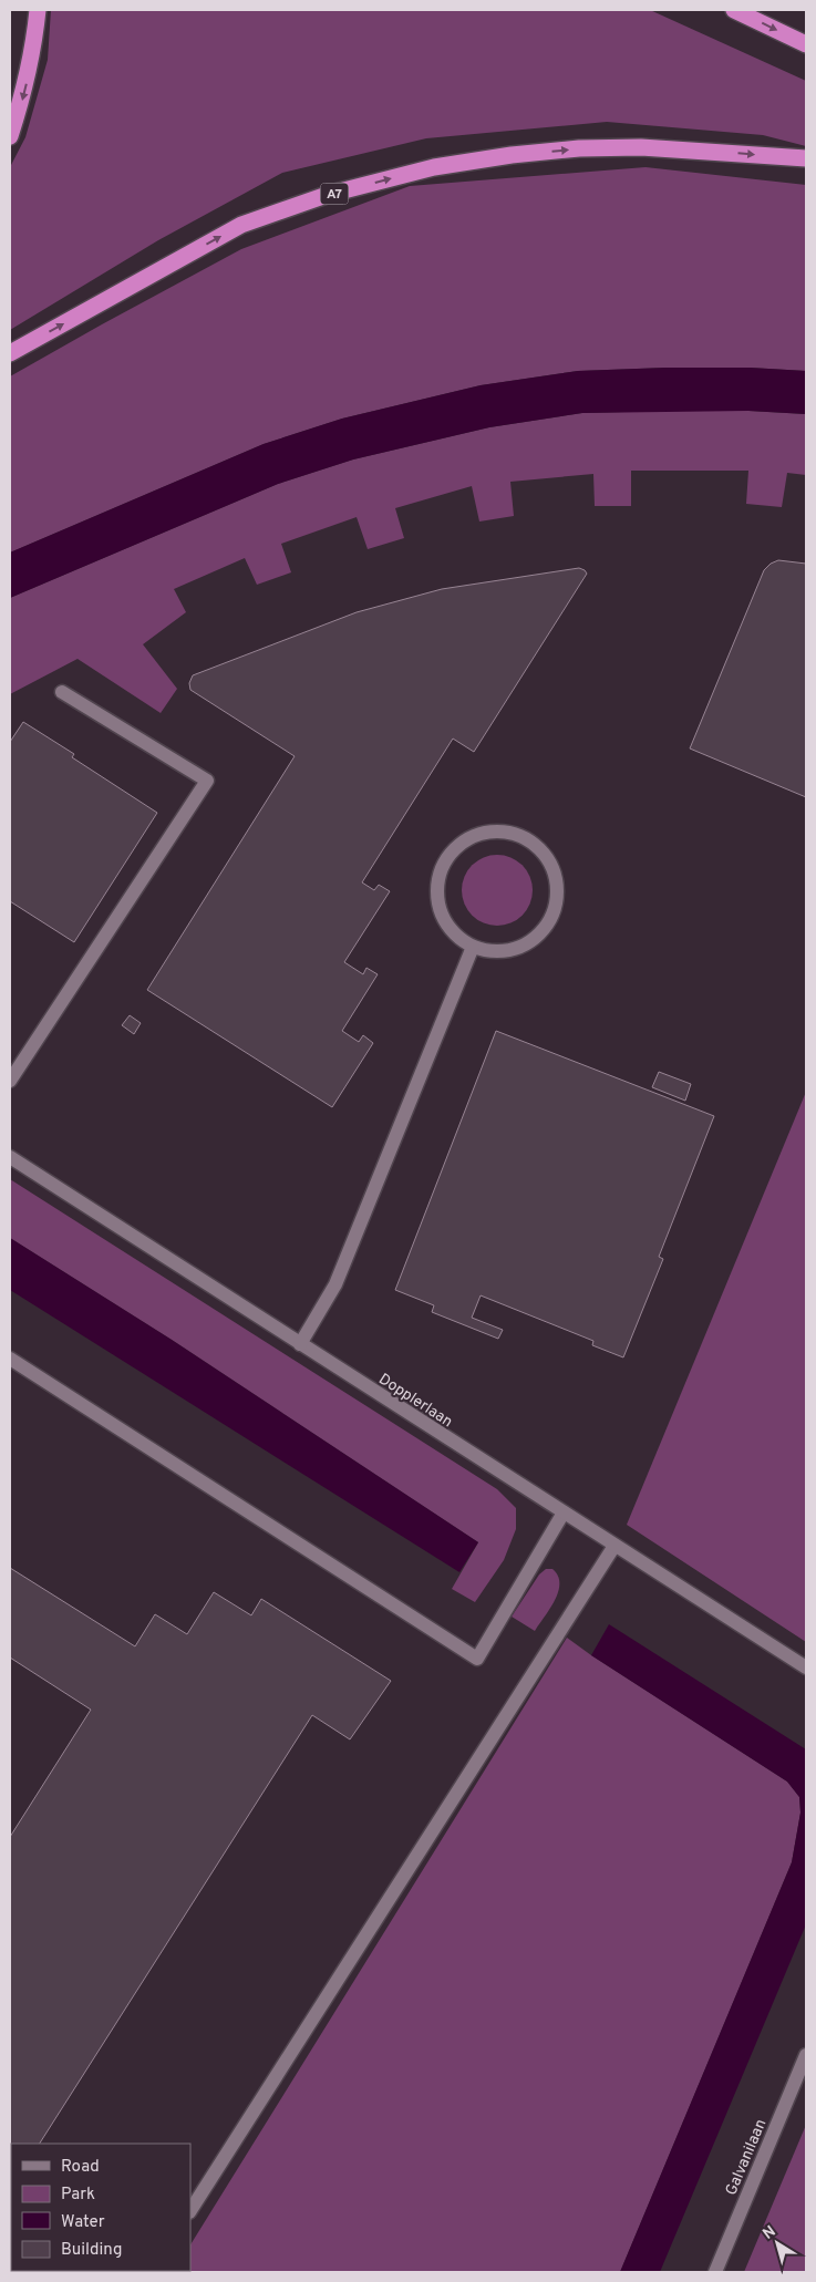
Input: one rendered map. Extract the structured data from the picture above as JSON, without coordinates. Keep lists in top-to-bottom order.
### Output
{
  "streets": {
    "highway": ["A7"],
    "street": ["Dopplerlaan", "Galvanilaan"]
  },
  "legend": [
    "Road",
    "Park",
    "Water",
    "Building"
  ],
  "north": "top left"
}
